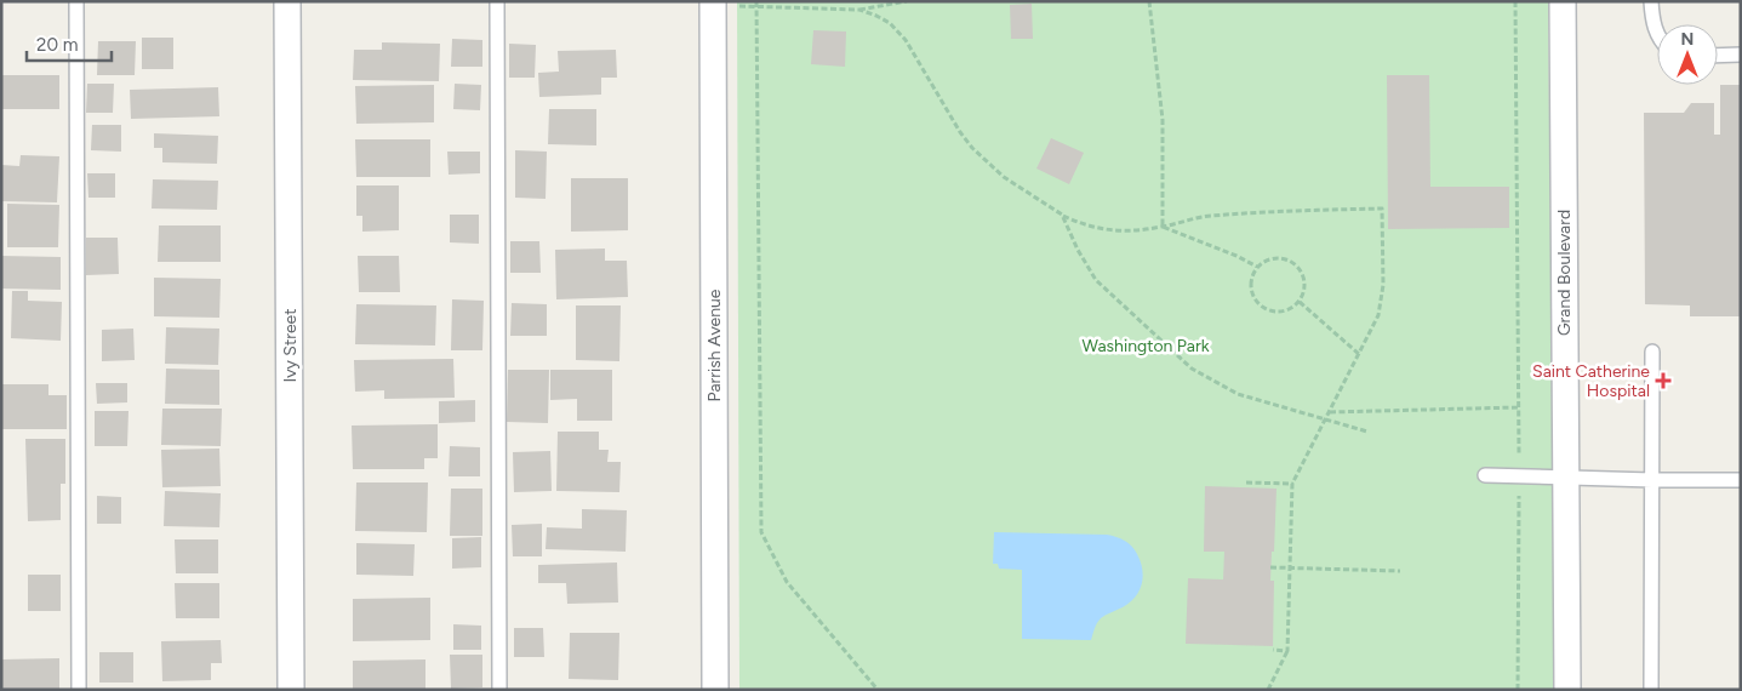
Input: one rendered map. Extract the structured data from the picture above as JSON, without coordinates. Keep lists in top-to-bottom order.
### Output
{
  "streets": {
    "street": ["Grand Boulevard", "Ivy Street", "Parrish Avenue"]
  },
  "parks": ["Washington Park"],
  "places": {
    "health": ["Saint Catherine Hospital"]
  },
  "scale_bar": "20 m",
  "north": "top"
}
